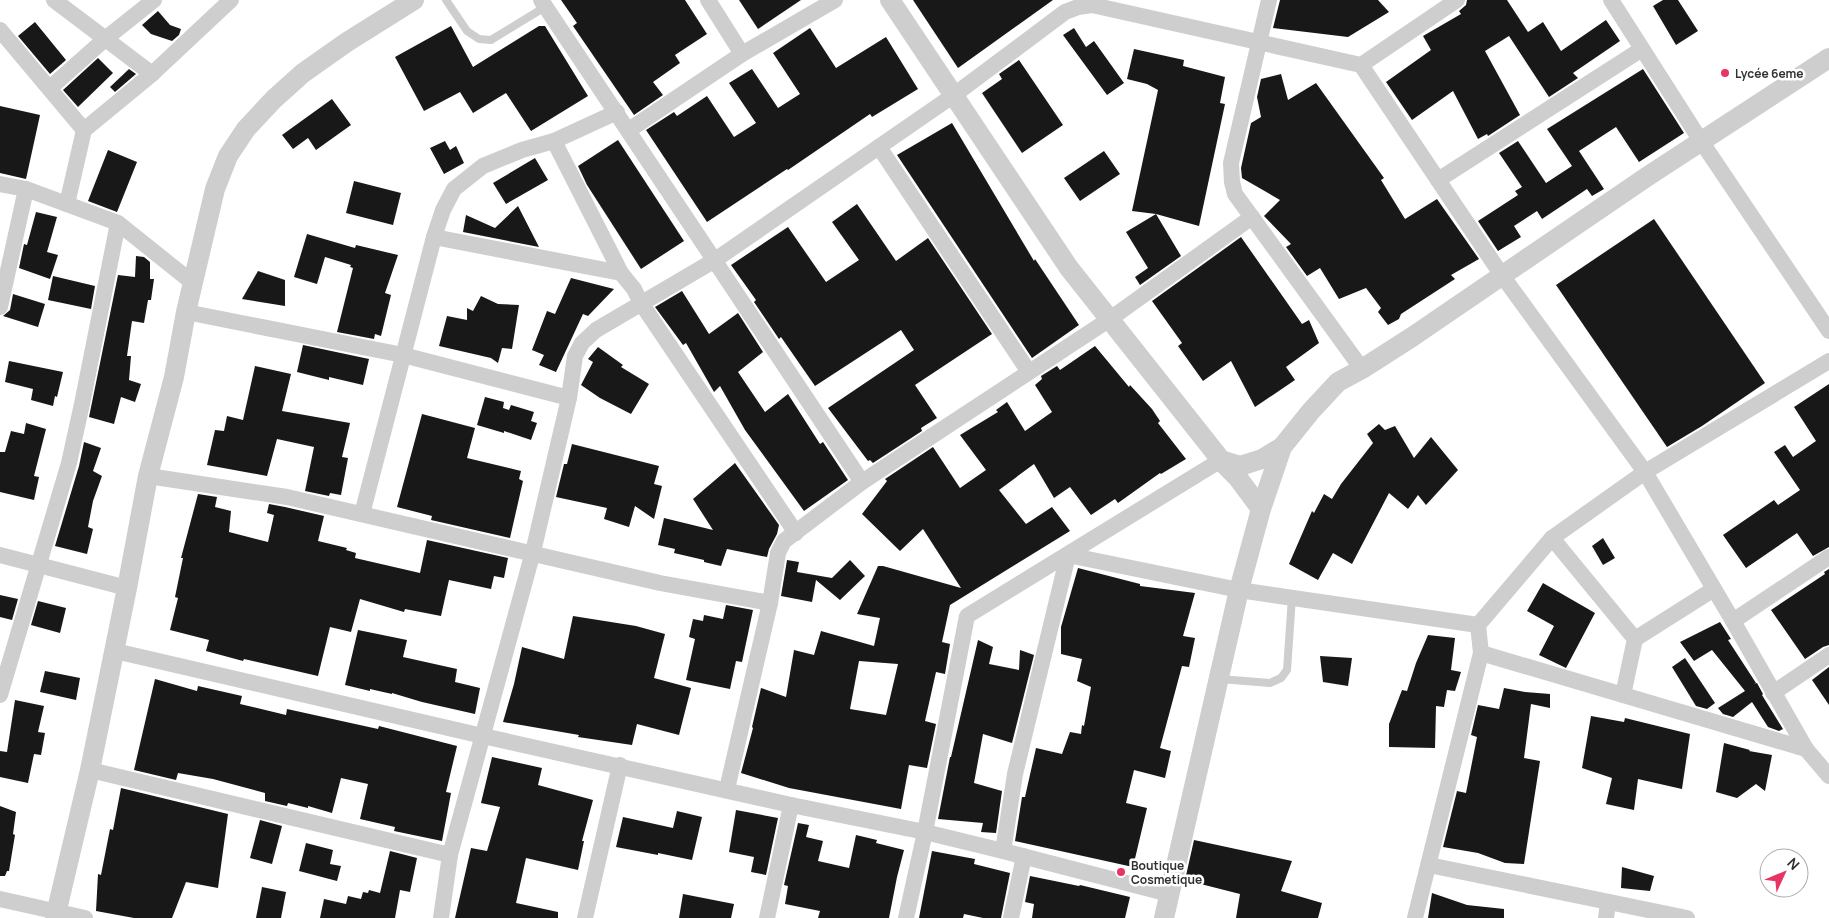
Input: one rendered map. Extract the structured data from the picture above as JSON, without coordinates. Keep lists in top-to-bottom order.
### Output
{
  "places": ["Lycée 6eme", "Boutique Cosmetique"],
  "north": "top right"
}
